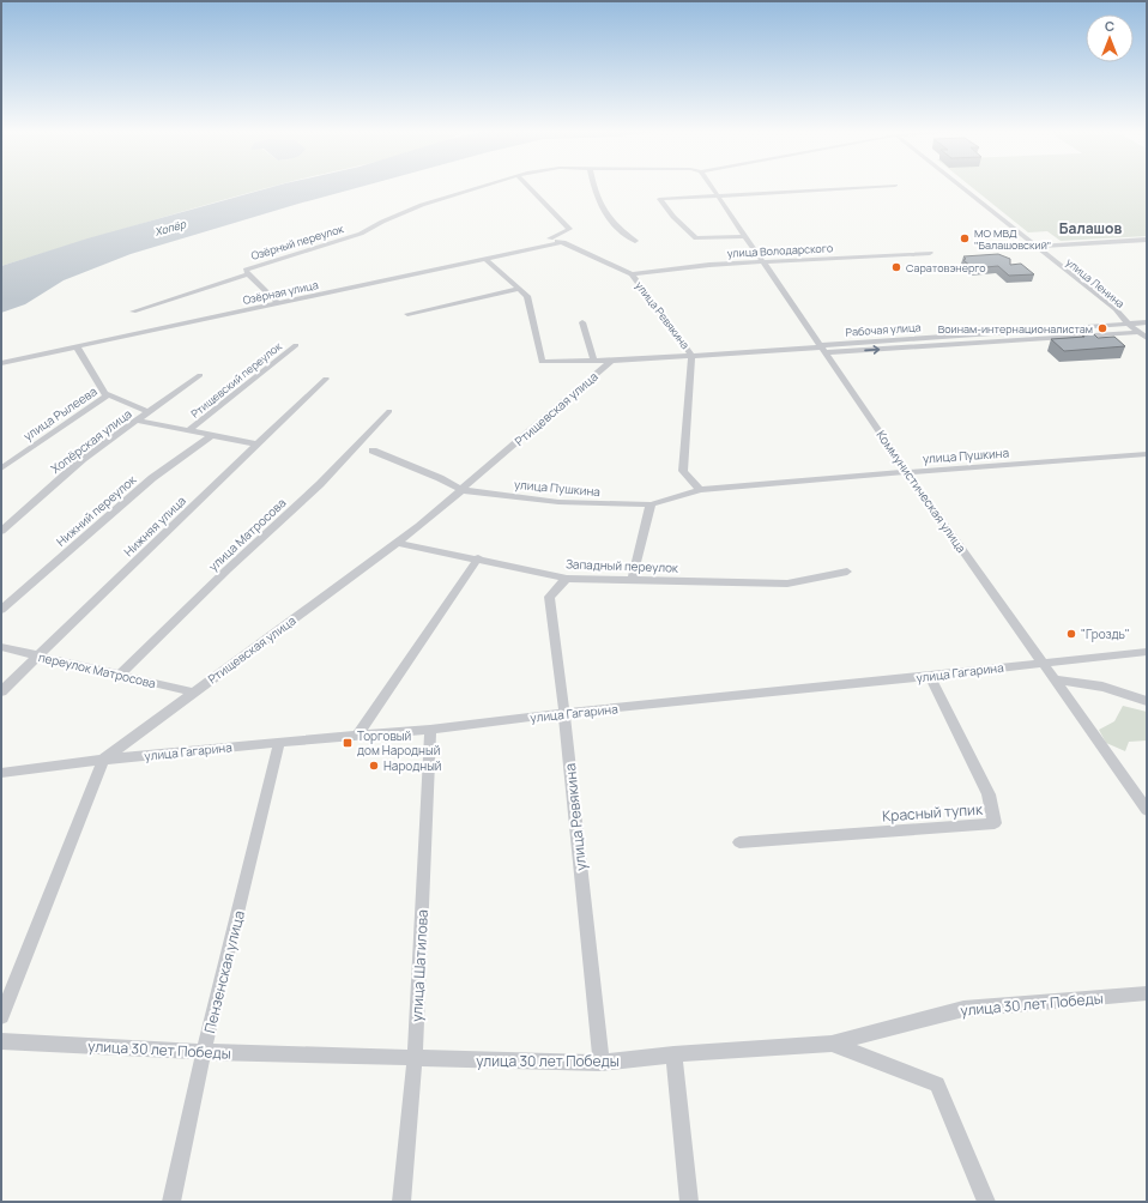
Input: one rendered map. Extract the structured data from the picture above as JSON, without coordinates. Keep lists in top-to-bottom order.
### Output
{
  "streets": {
    "street": [
      "Озёрный переулок",
      "улица Володарского",
      "улица Ленина",
      "Озёрная улица",
      "улица Ревякина",
      "Рабочая улица",
      "Ртищевский переулок",
      "Ртищевская улица",
      "улица Рылеева",
      "Хопёрская улица",
      "улица Пушкина",
      "Коммунистическая улица",
      "Нижний переулок",
      "Нижняя улица",
      "улица Матросова",
      "Западный переулок",
      "переулок Матросова",
      "улица Гагарина",
      "Красный тупик",
      "улица Шатилова",
      "Пензенская улица",
      "улица 30 лет Победы"
    ]
  },
  "crossings": [
    ["Озёрный переулок", "Озёрная улица"],
    ["улица Володарского", "улица Ревякина"],
    ["улица Володарского", "Коммунистическая улица"],
    ["улица Ленина", "Рабочая улица"],
    ["Озёрная улица", "улица Ревякина"],
    ["Озёрная улица", "Ртищевская улица"],
    ["улица Ревякина", "Ртищевская улица"],
    ["улица Ревякина", "улица Пушкина"],
    ["улица Ревякина", "Западный переулок"],
    ["улица Ревякина", "улица Гагарина"],
    ["улица Ревякина", "улица 30 лет Победы"],
    ["Рабочая улица", "Ртищевская улица"],
    ["Рабочая улица", "Коммунистическая улица"],
    ["Ртищевская улица", "улица Пушкина"],
    ["Ртищевская улица", "Коммунистическая улица"],
    ["Ртищевская улица", "Западный переулок"],
    ["Ртищевская улица", "переулок Матросова"],
    ["Ртищевская улица", "улица Гагарина"],
    ["улица Пушкина", "Коммунистическая улица"],
    ["Коммунистическая улица", "улица Гагарина"],
    ["Нижняя улица", "переулок Матросова"],
    ["улица Матросова", "переулок Матросова"],
    ["улица Гагарина", "Красный тупик"],
    ["улица Гагарина", "улица Шатилова"],
    ["улица Гагарина", "Пензенская улица"],
    ["улица Шатилова", "улица 30 лет Победы"],
    ["Пензенская улица", "улица 30 лет Победы"]
  ],
  "districts": ["Балашов"],
  "water": ["Хопёр"],
  "places": {
    "other": [
      "МО МВД \"Балашовский\"",
      "Саратовэнерго",
      "Воинам-интернационалистам",
      "\"Гроздь\"",
      "Народный"
    ],
    "transit": ["Торговый дом Народный"]
  },
  "north": "top"
}
